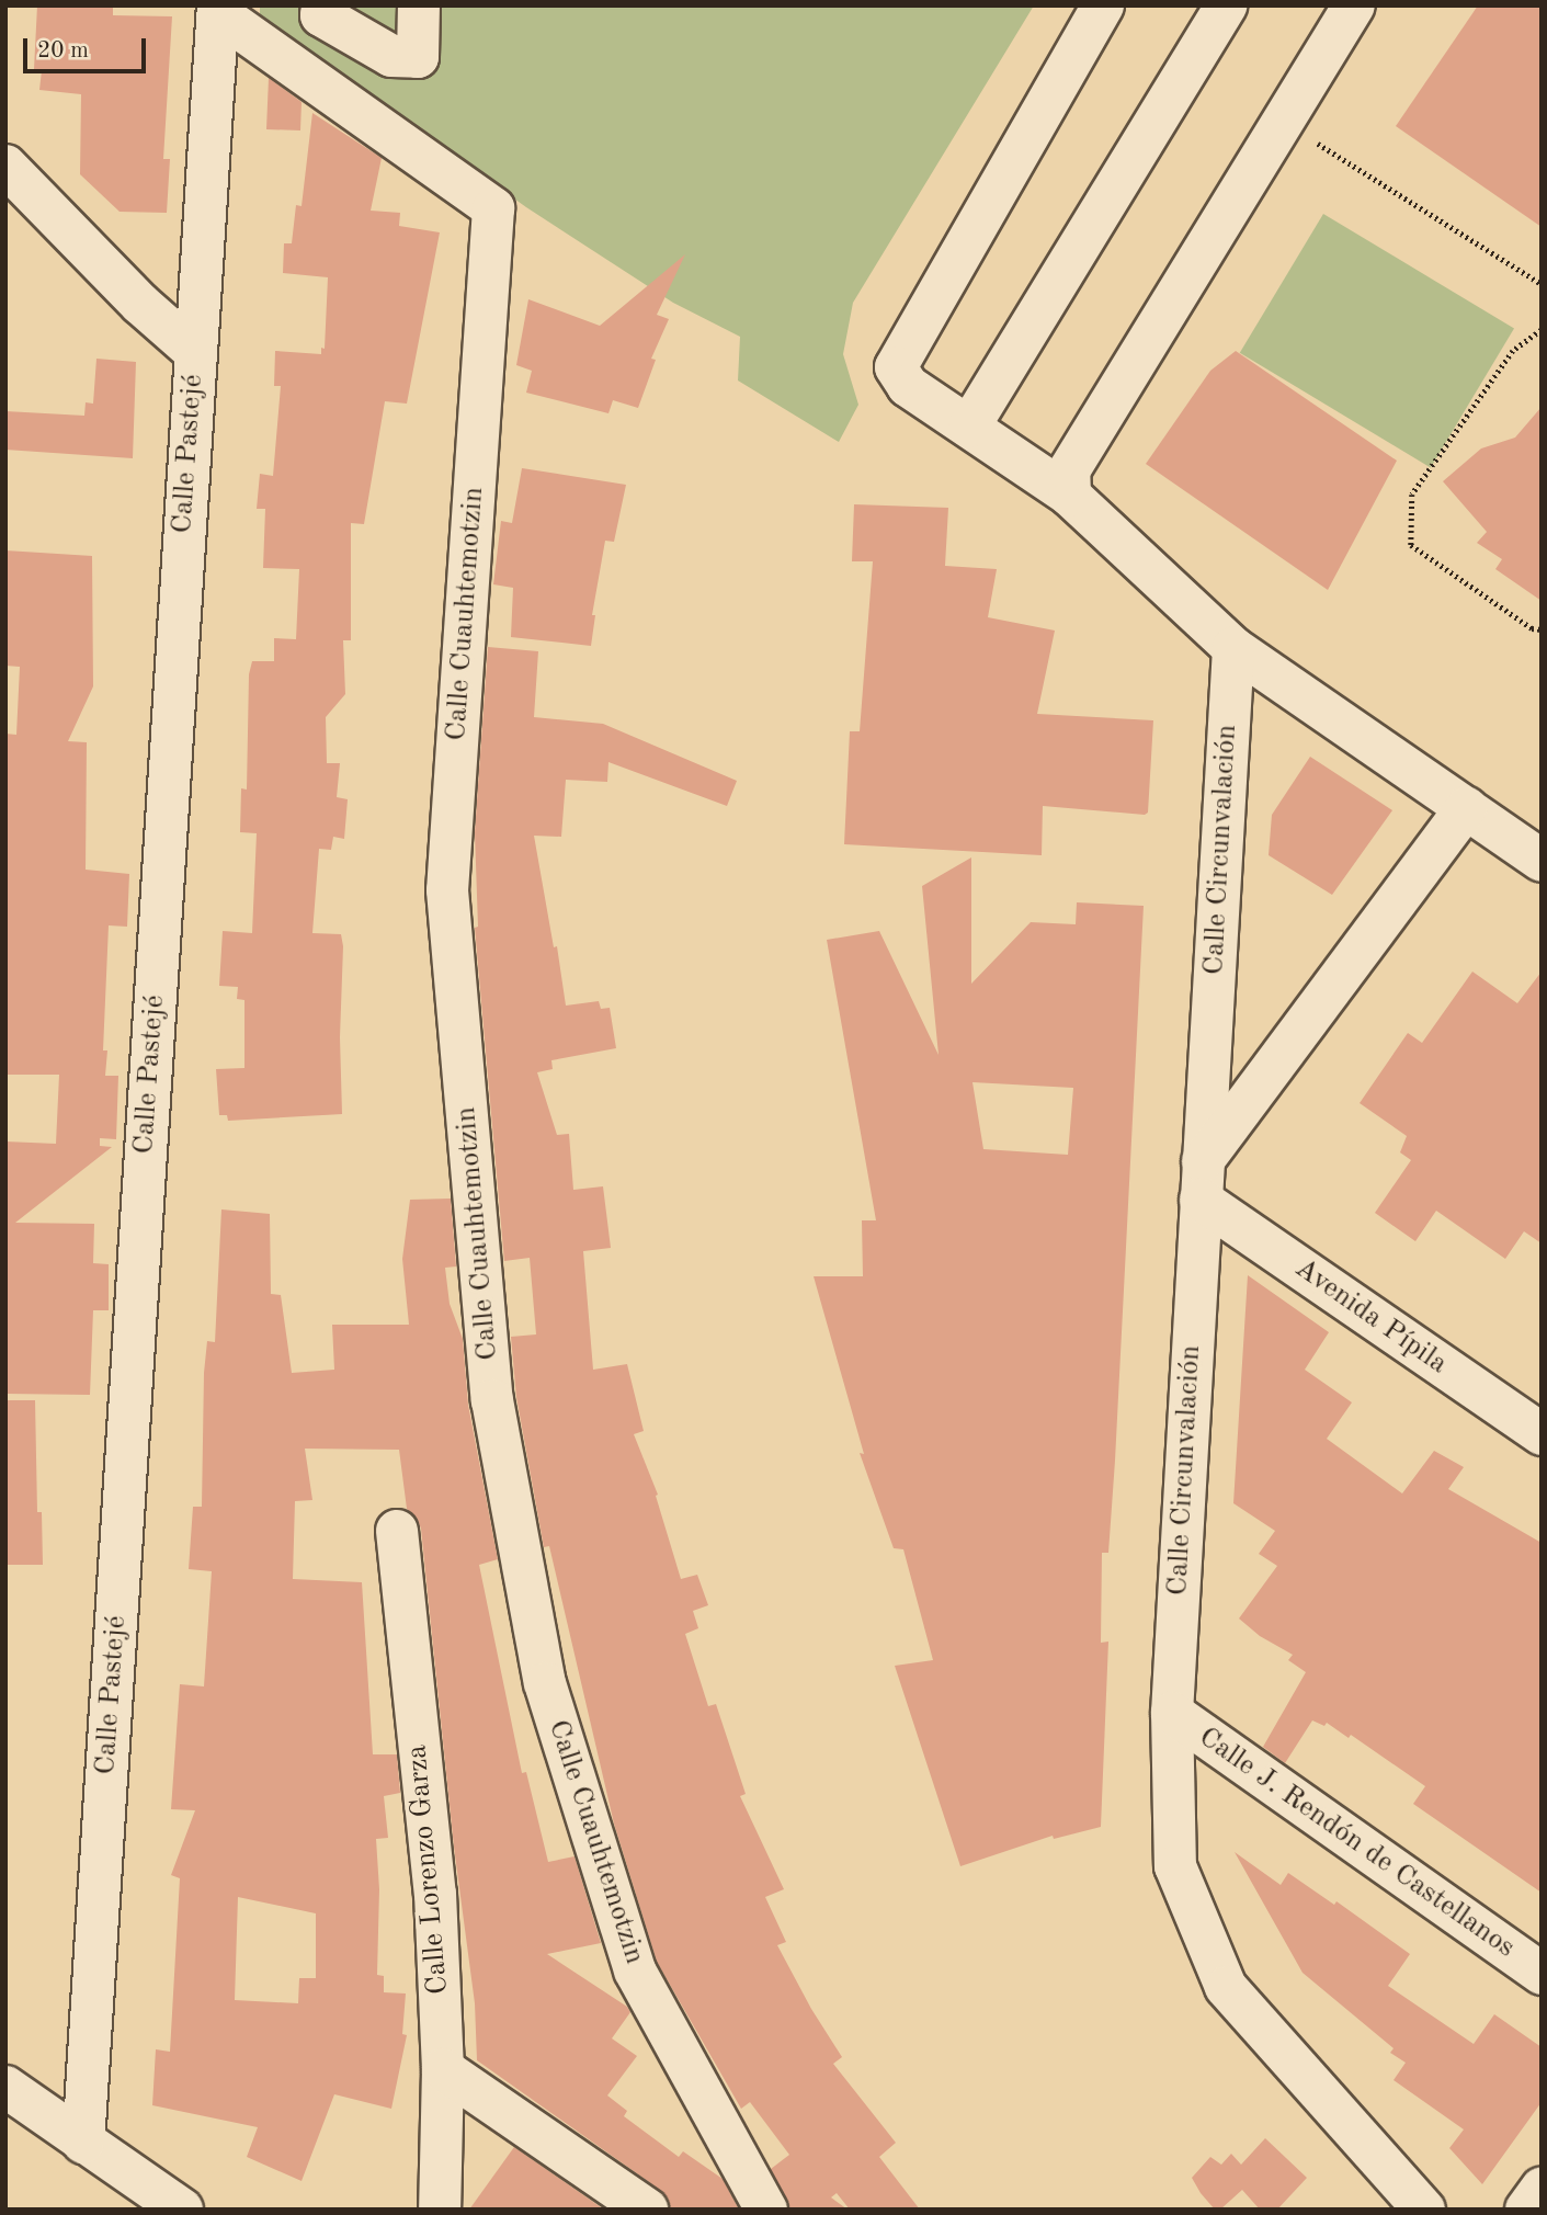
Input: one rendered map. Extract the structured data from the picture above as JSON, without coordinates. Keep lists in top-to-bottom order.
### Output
{
  "streets": {
    "street": [
      "Calle Pastejé",
      "Calle Cuauhtemotzin",
      "Calle Circunvalación",
      "Avenida Pípila",
      "Calle J. Rendón de Castellanos",
      "Calle Lorenzo Garza"
    ]
  },
  "crossings": [
    ["Calle Pastejé", "Calle Cuauhtemotzin"],
    ["Calle Circunvalación", "Avenida Pípila"],
    ["Calle Circunvalación", "Calle J. Rendón de Castellanos"]
  ],
  "scale_bar": "20 m"
}
